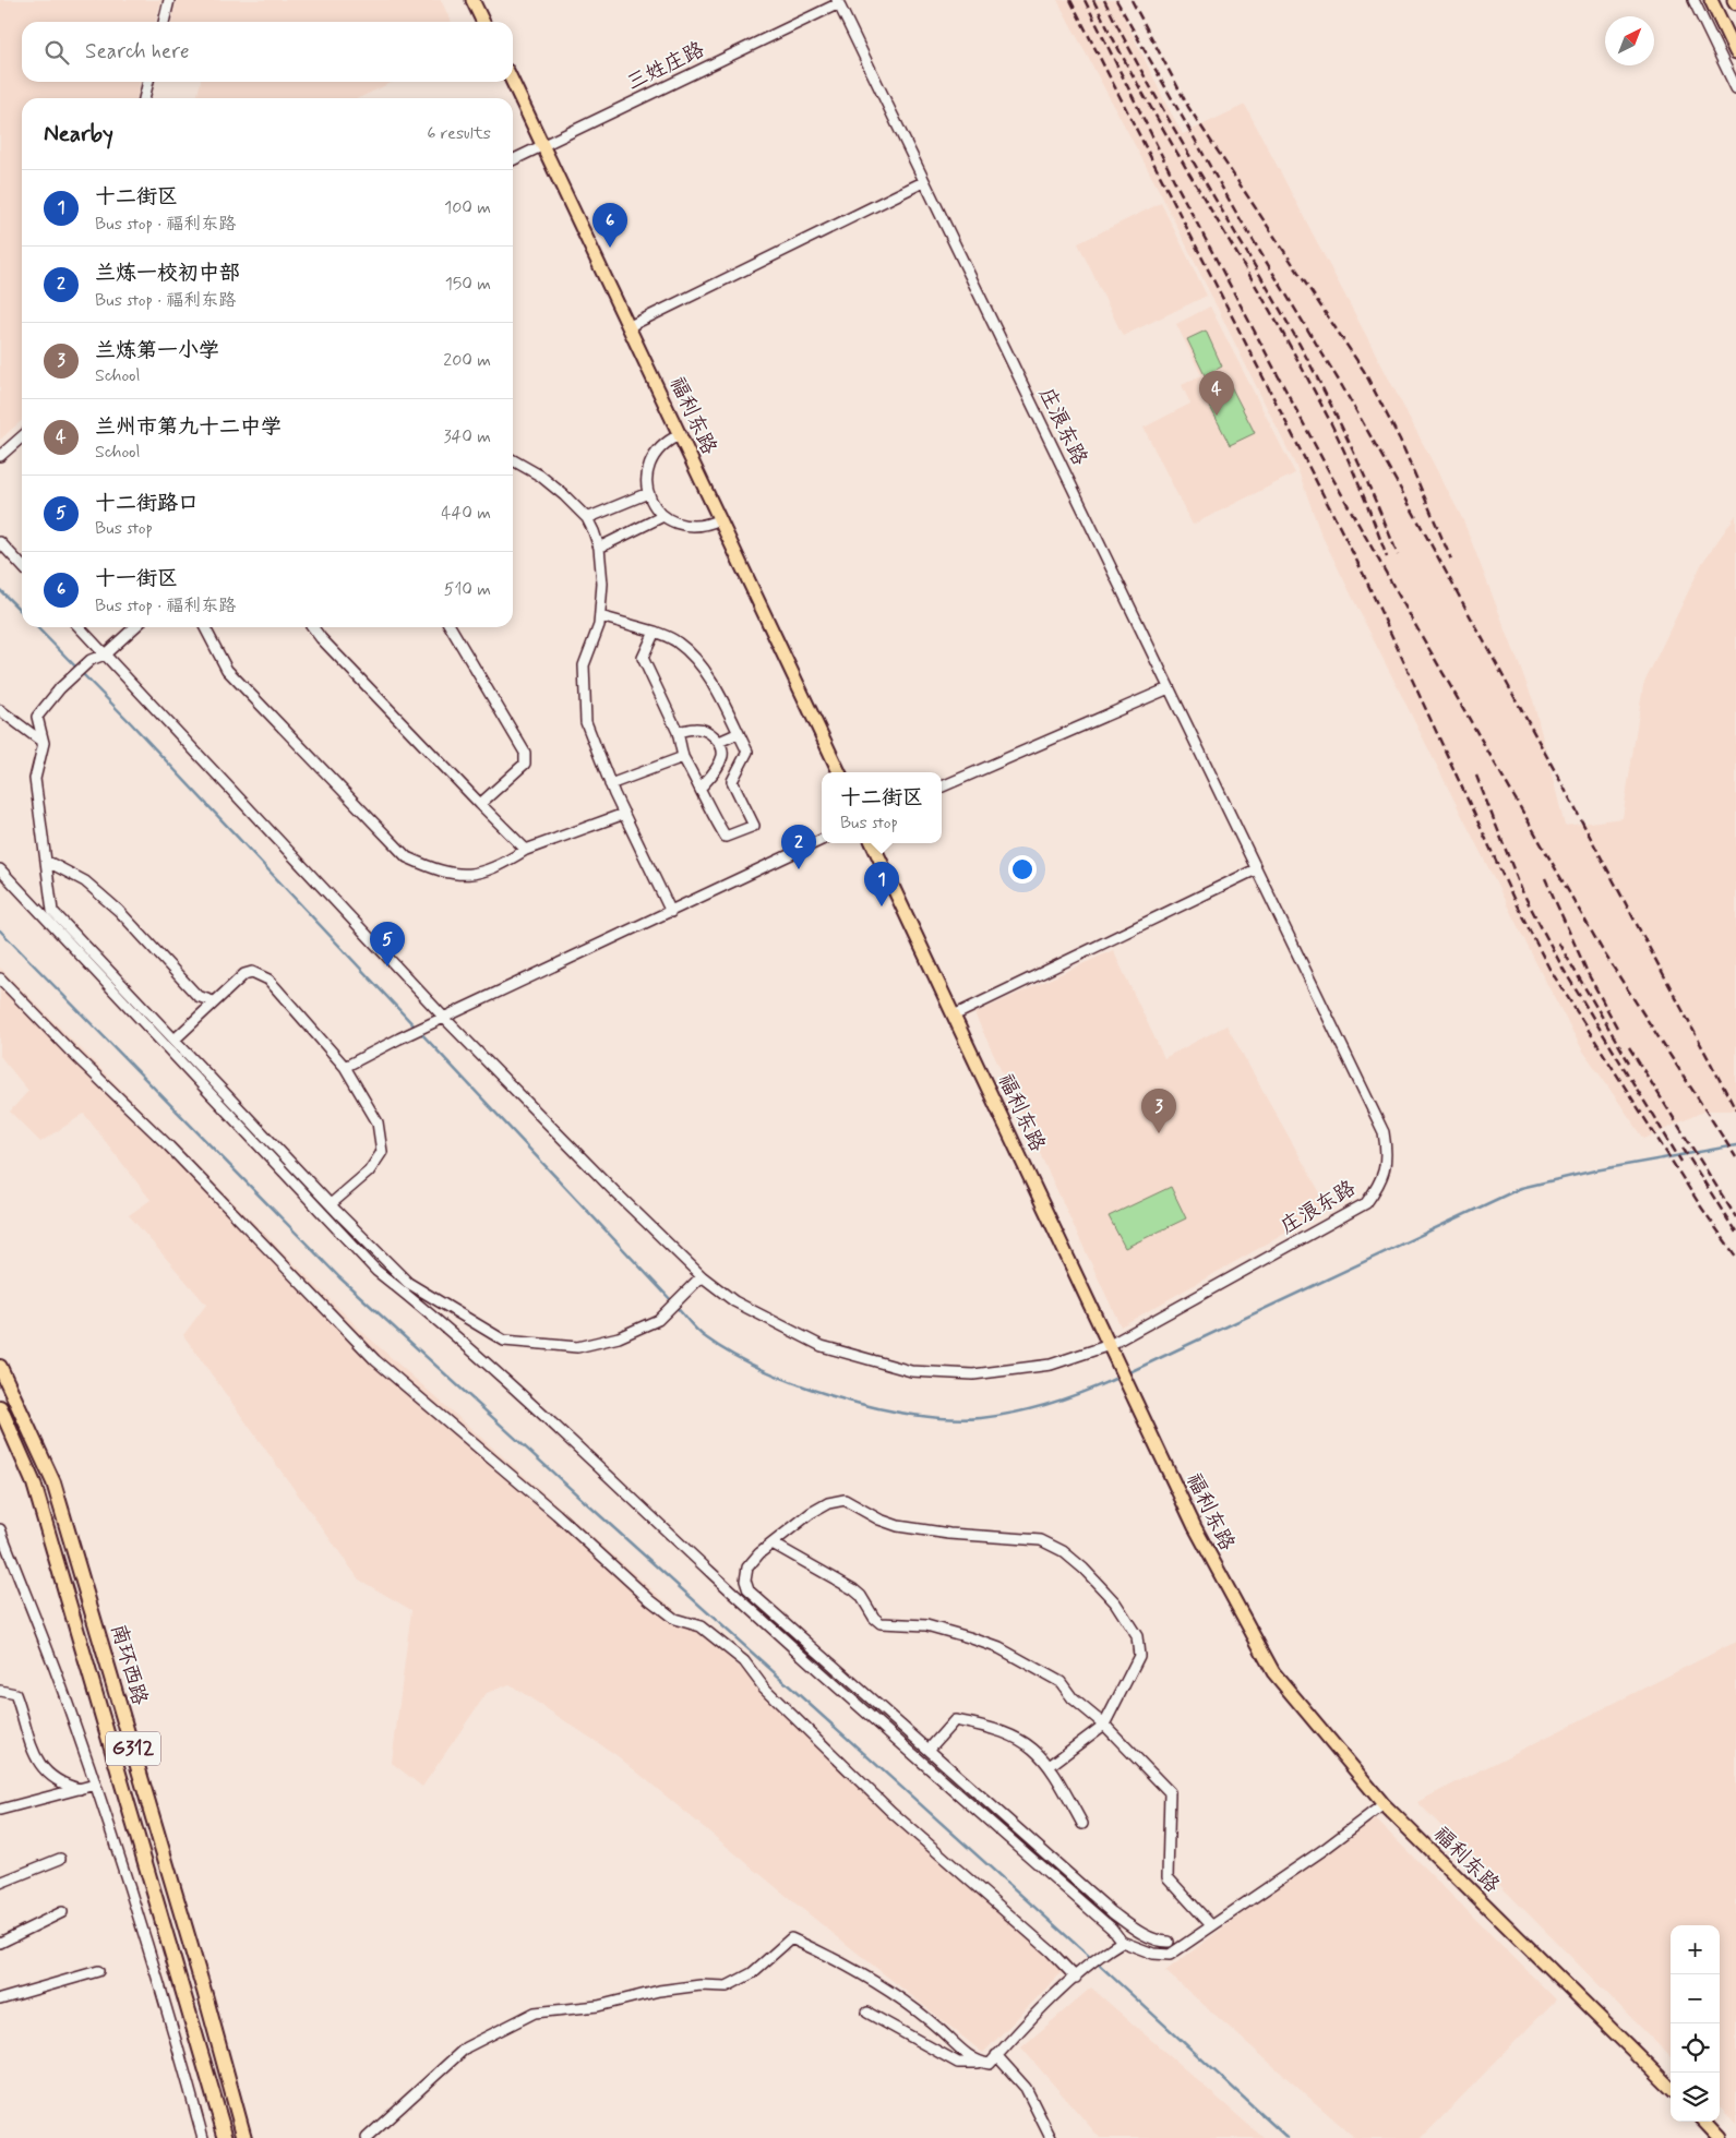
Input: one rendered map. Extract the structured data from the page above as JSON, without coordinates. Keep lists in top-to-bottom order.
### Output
{
  "streets": {
    "highway": ["南环西路", "G312"],
    "main road": ["福利东路"],
    "street": ["三姓庄路", "庄浪东路"]
  },
  "crossings": [
    ["三姓庄路", "福利东路"],
    ["三姓庄路", "庄浪东路"],
    ["福利东路", "庄浪东路"]
  ],
  "north": "top right",
  "page": {
    "search": "Search here",
    "heading": ["Nearby", "6 results"],
    "list": [
      {
        "mark": "1",
        "name": "十二街区",
        "note": "Bus stop · 福利东路",
        "value": "100 m"
      },
      {
        "mark": "2",
        "name": "兰炼一校初中部",
        "note": "Bus stop · 福利东路",
        "value": "150 m"
      },
      {
        "mark": "3",
        "name": "兰炼第一小学",
        "note": "School",
        "value": "200 m"
      },
      {
        "mark": "4",
        "name": "兰州市第九十二中学",
        "note": "School",
        "value": "340 m"
      },
      {
        "mark": "5",
        "name": "十二街路口",
        "note": "Bus stop",
        "value": "440 m"
      },
      {
        "mark": "6",
        "name": "十一街区",
        "note": "Bus stop · 福利东路",
        "value": "510 m"
      }
    ],
    "pins": [
      "6",
      "4",
      "2",
      "1",
      "5",
      "3"
    ],
    "popup": ["十二街区", "Bus stop"],
    "map_buttons": ["+", "−"]
  }
}
